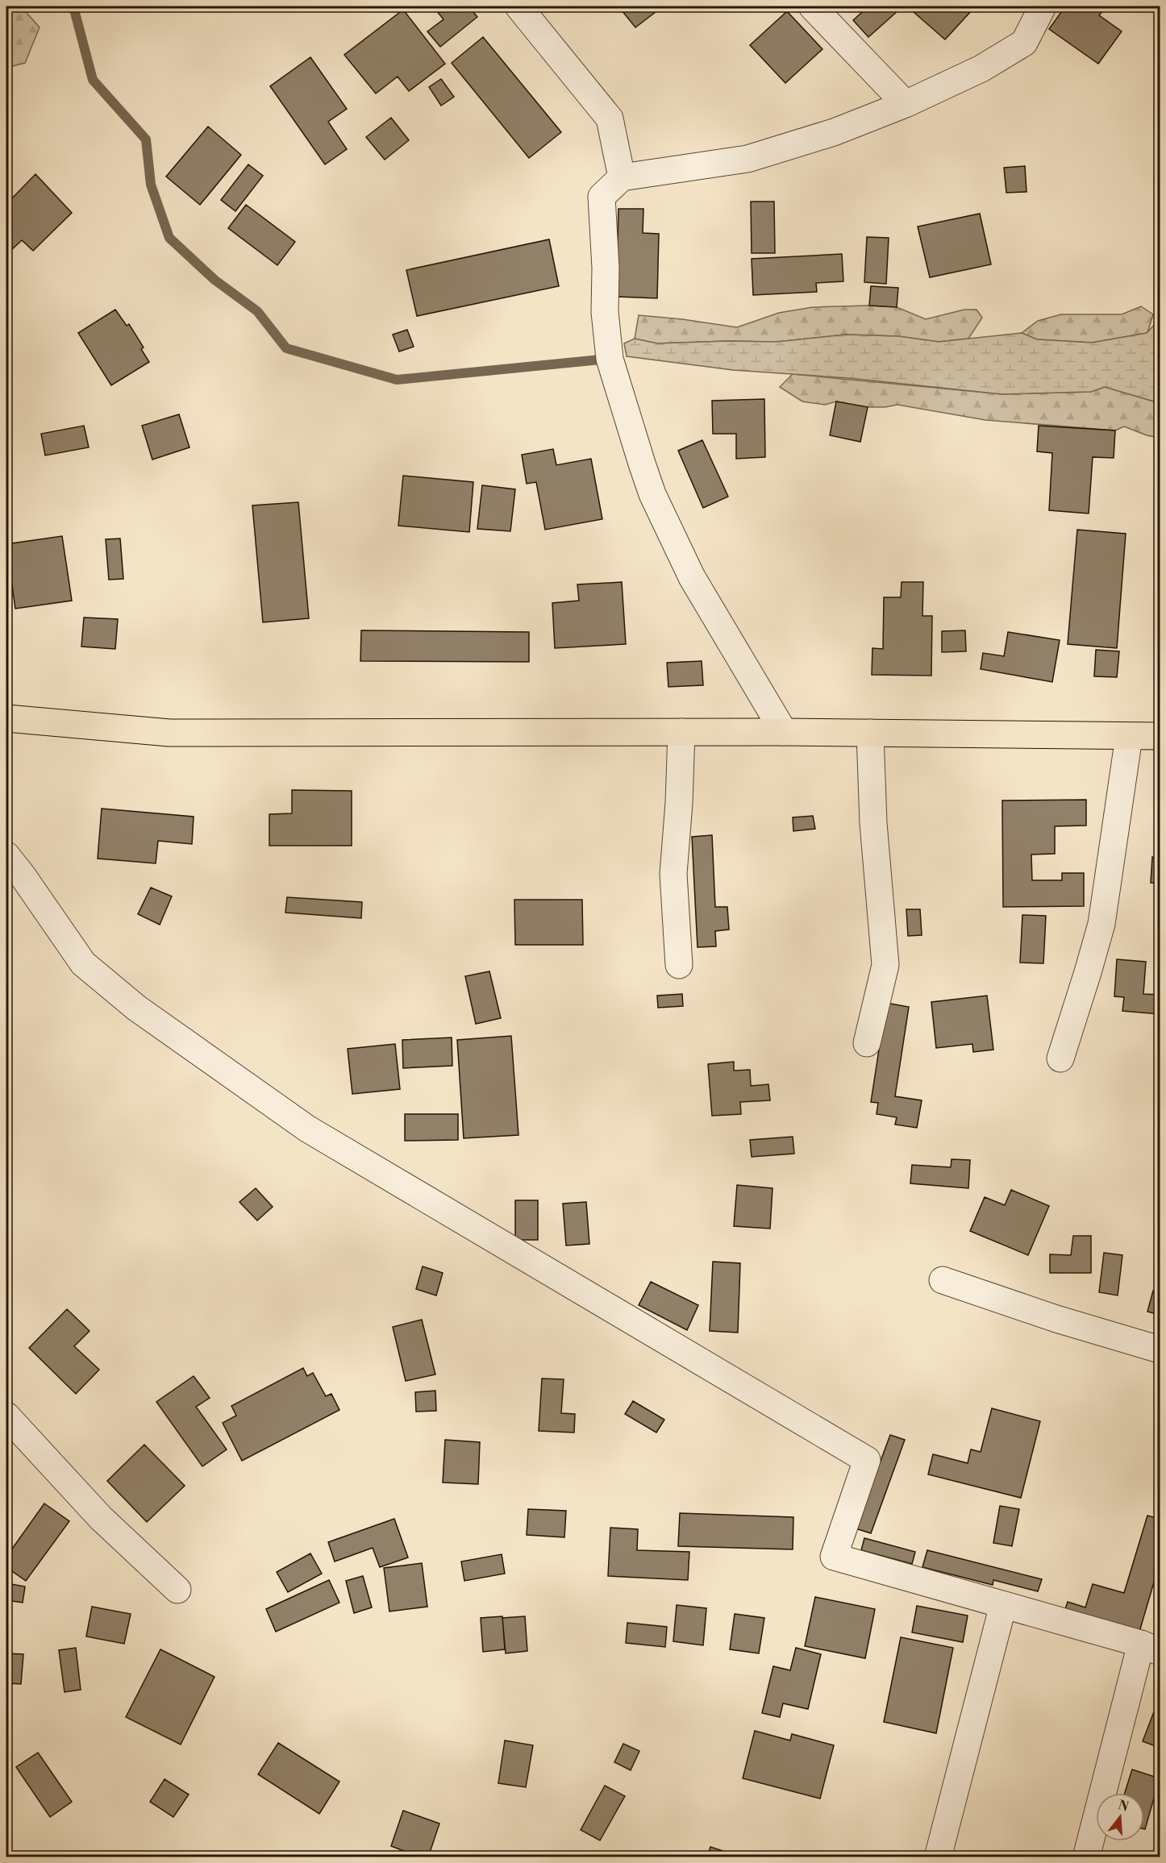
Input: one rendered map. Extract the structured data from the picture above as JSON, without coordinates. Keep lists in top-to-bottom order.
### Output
{
  "north": "top"
}
